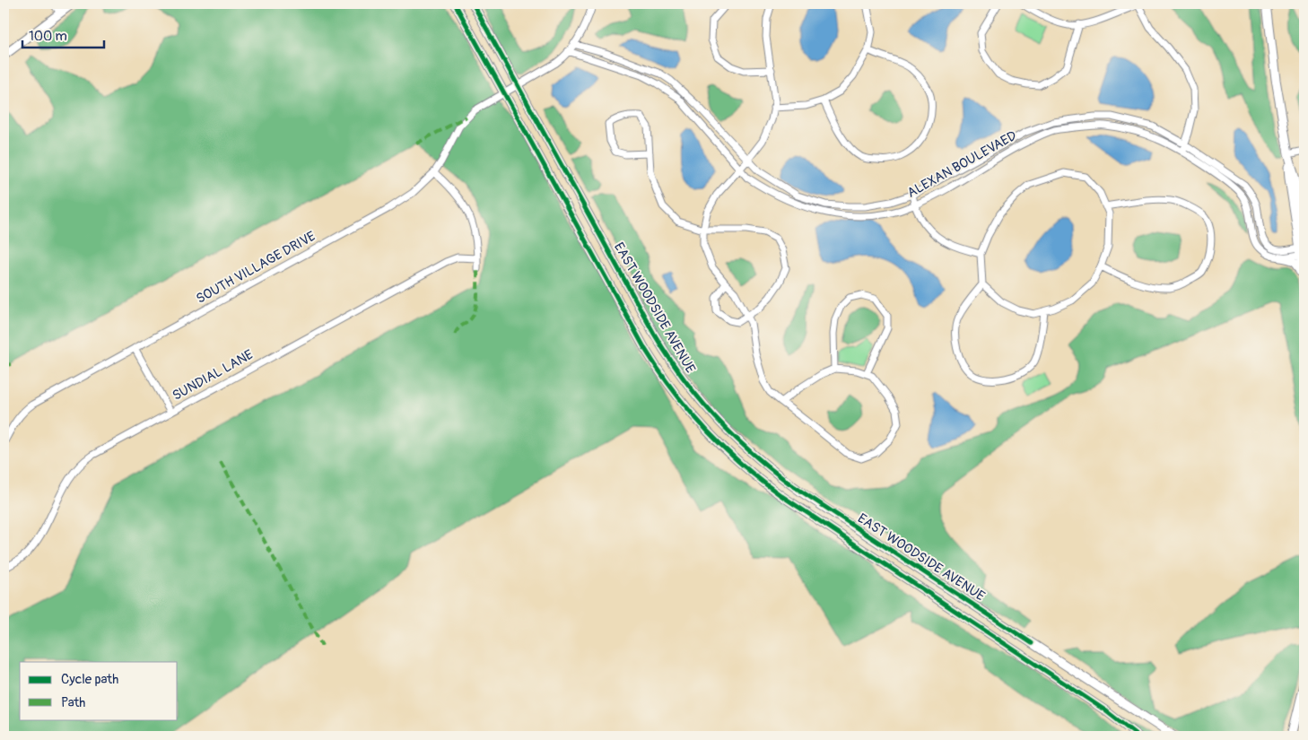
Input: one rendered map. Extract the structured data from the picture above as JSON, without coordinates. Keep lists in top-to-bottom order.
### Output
{
  "streets": {
    "main road": ["EAST WOODSIDE AVENUE"],
    "street": ["ALEXAN BOULEVAED", "SOUTH VILLAGE DRIVE", "SUNDIAL LANE"]
  },
  "crossings": [
    ["ALEXAN BOULEVAED", "SOUTH VILLAGE DRIVE"],
    ["SOUTH VILLAGE DRIVE", "EAST WOODSIDE AVENUE"]
  ],
  "legend": ["Cycle path", "Path"],
  "scale_bar": "100 m"
}
